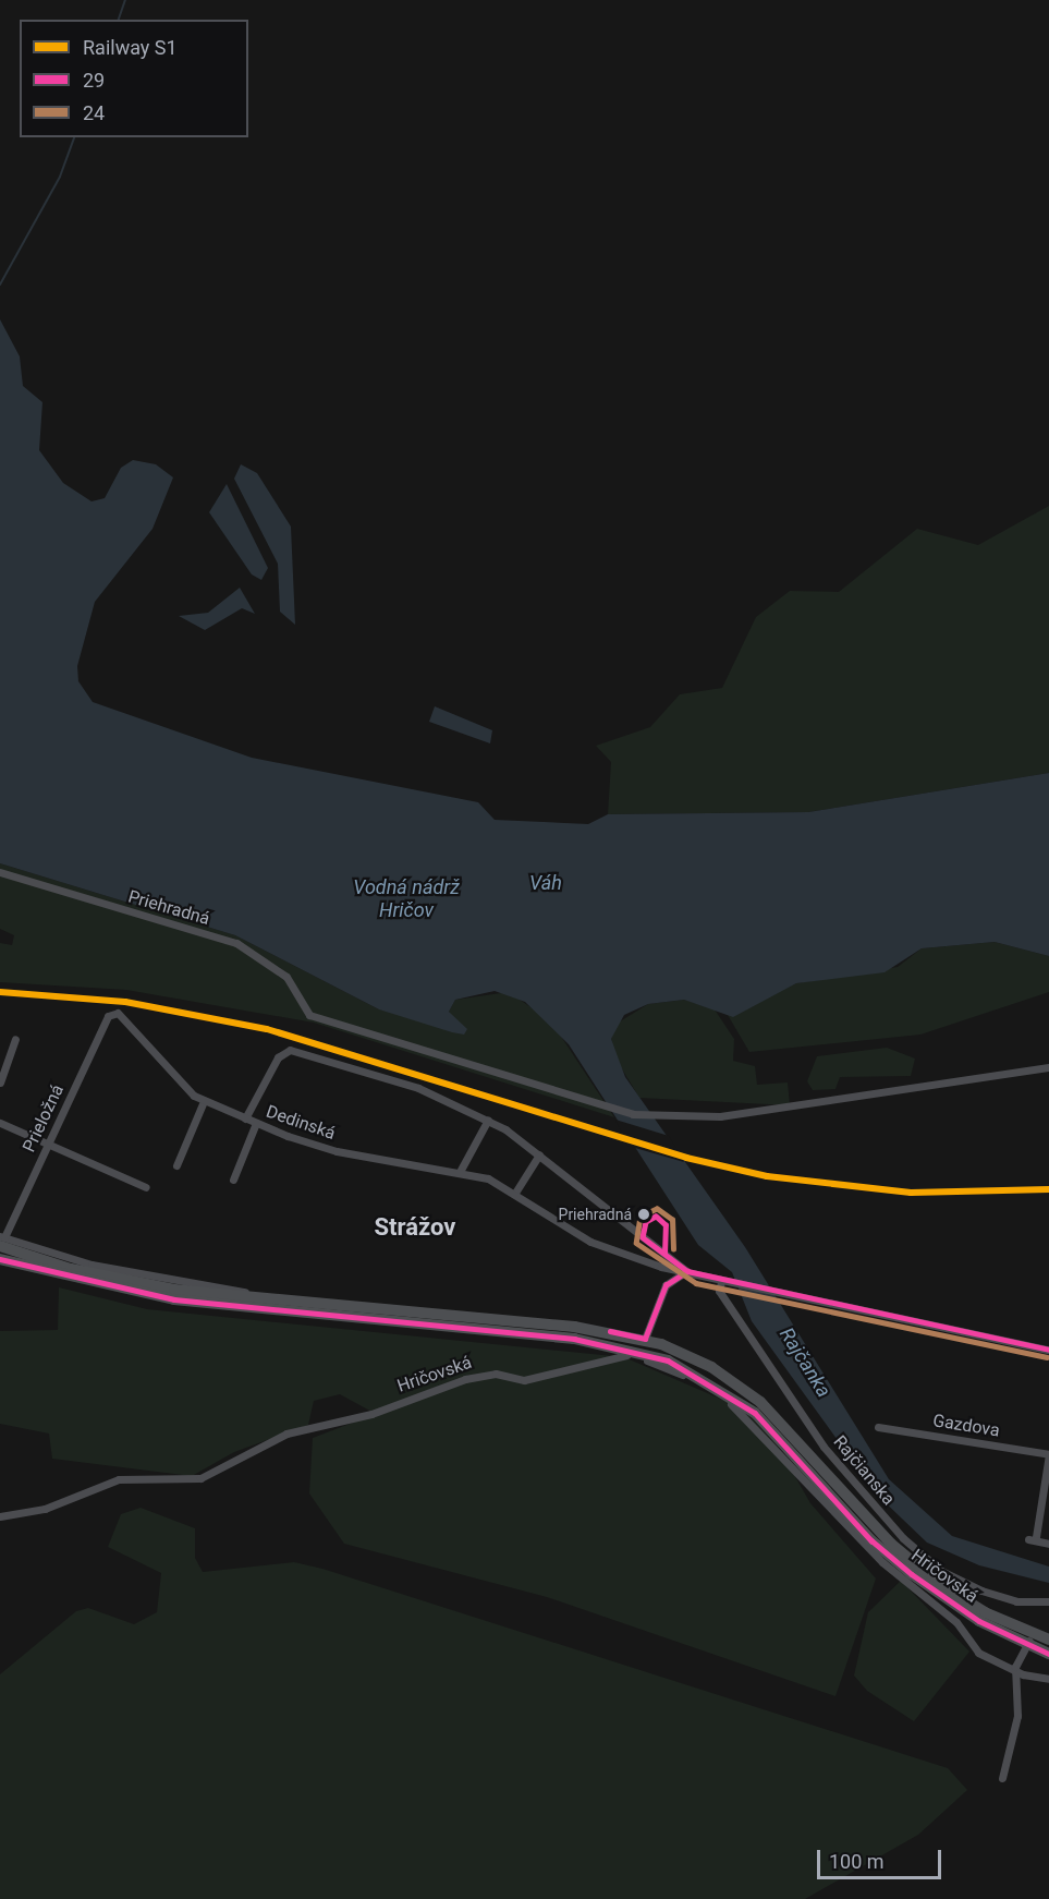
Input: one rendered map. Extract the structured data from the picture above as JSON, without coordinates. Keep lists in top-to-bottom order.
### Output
{
  "streets": {
    "main road": ["Hričovská"],
    "street": [
      "Priehradná",
      "Prieložná",
      "Dedinská",
      "Gazdova",
      "Rajčianska"
    ]
  },
  "crossings": [
    ["Prieložná", "Dedinská"],
    ["Prieložná", "Hričovská"],
    ["Dedinská", "Rajčianska"]
  ],
  "districts": ["Strážov"],
  "water": ["Váh", "Vodná nádrž Hričov", "Rajčanka"],
  "places": ["Priehradná"],
  "lines": ["rail line S1", "transit line 24", "transit line 29"],
  "legend": ["Railway S1", "29", "24"],
  "scale_bar": "100 m"
}
